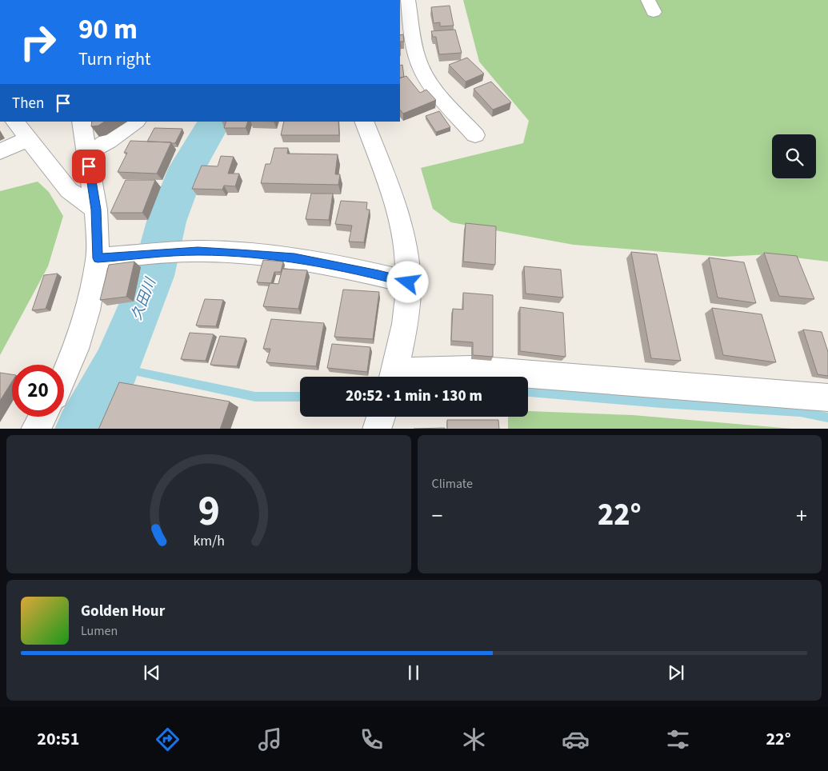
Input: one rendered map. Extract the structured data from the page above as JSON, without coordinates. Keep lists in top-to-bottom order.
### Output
{
  "water": ["久田川"],
  "page": {
    "turn": ["90 m", "Turn right"],
    "then": "Then",
    "limit": "20",
    "trip": "20:52 · 1 min · 130 m",
    "tile": "Climate",
    "heat": ["−", "22°", "+"],
    "song": ["Golden Hour", "Lumen"],
    "tabs": ["20:51", "22°"],
    "gauge": ["9", "km/h"]
  }
}
